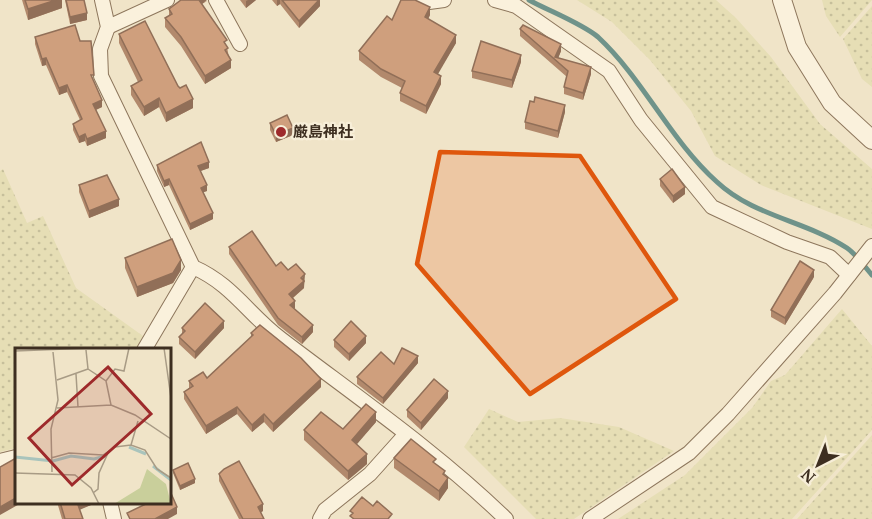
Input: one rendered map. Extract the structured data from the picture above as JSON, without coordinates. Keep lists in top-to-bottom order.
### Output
{
  "places": ["厳島神社"],
  "north": "bottom left"
}
